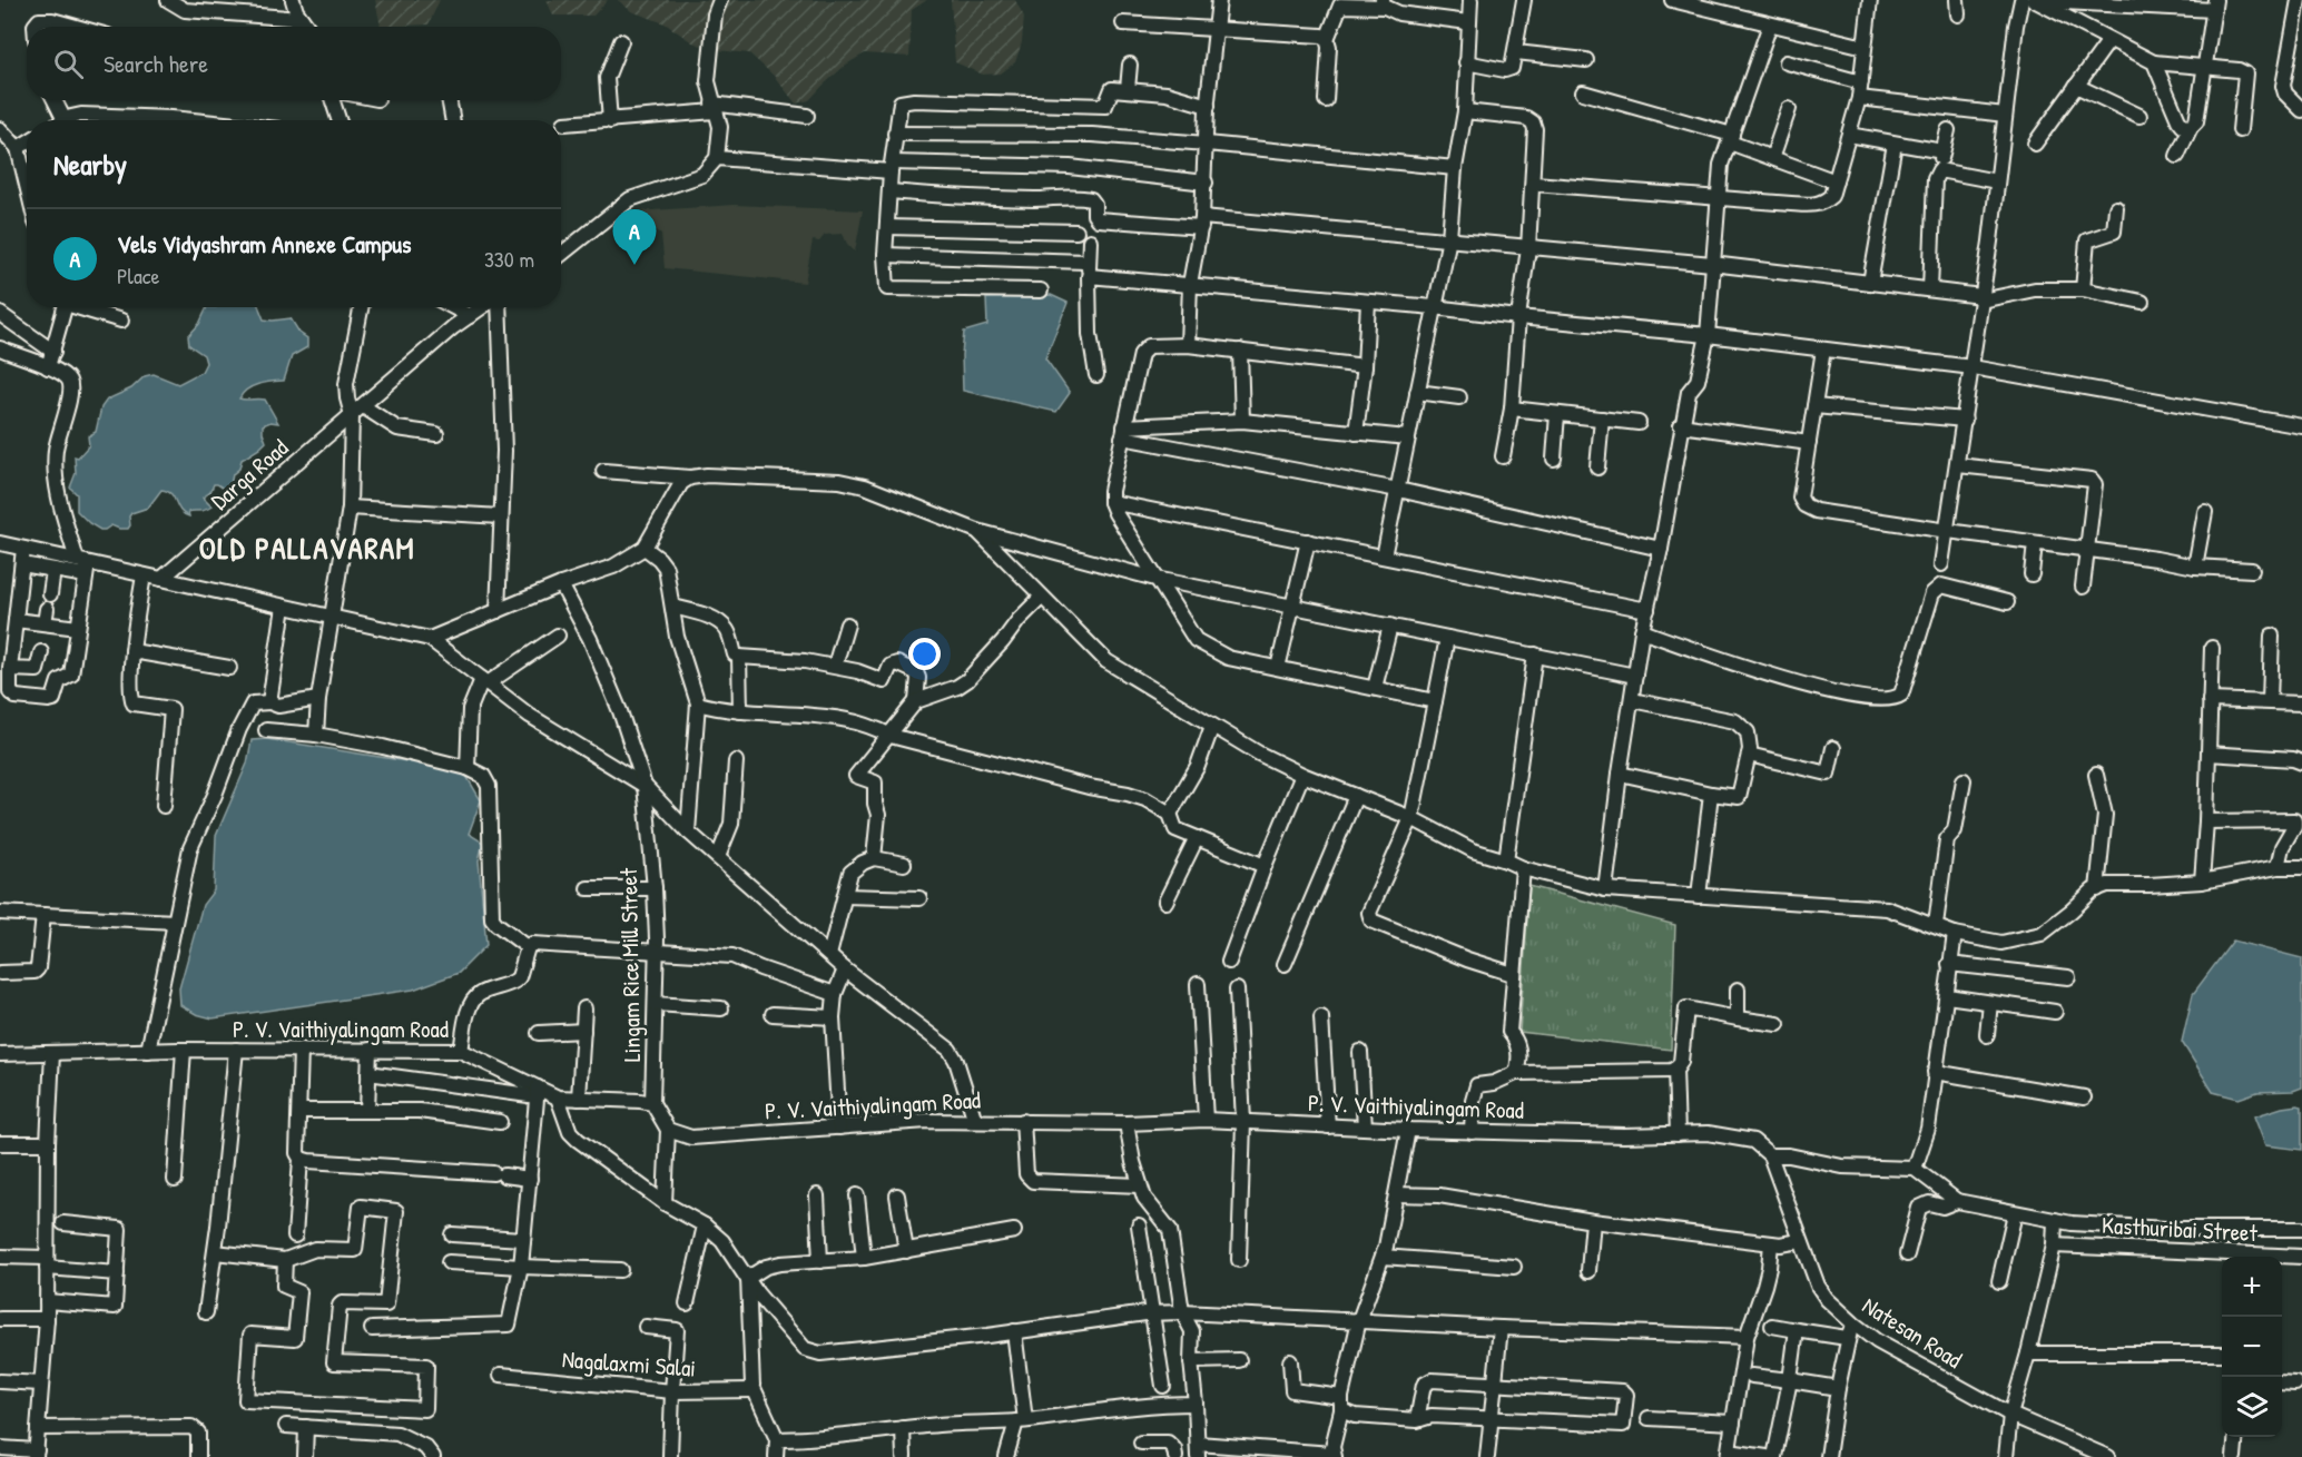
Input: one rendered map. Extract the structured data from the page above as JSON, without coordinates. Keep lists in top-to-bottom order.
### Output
{
  "streets": {
    "street": [
      "Darga Road",
      "Lingam Rice Mill Street",
      "P. V. Vaithiyalingam Road",
      "Kasthuribai Street",
      "Natesan Road",
      "Nagalaxmi Salai"
    ]
  },
  "crossings": [
    ["Lingam Rice Mill Street", "P. V. Vaithiyalingam Road"],
    ["P. V. Vaithiyalingam Road", "Natesan Road"]
  ],
  "districts": ["OLD PALLAVARAM"],
  "page": {
    "search": "Search here",
    "heading": "Nearby",
    "list": [
      {
        "mark": "A",
        "name": "Vels Vidyashram Annexe Campus",
        "note": "Place",
        "value": "330 m"
      }
    ],
    "pins": "A",
    "map_buttons": ["+", "−"]
  }
}
